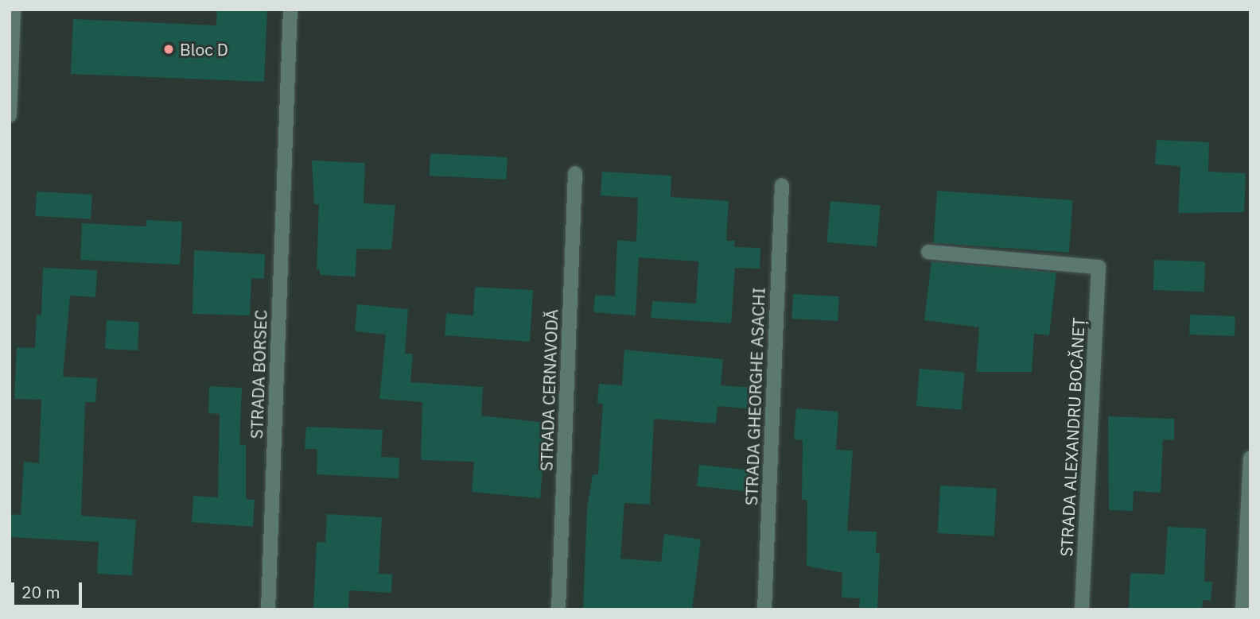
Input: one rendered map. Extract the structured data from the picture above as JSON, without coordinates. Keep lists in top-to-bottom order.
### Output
{
  "streets": {
    "street": [
      "STRADA BORSEC",
      "STRADA CERNAVODĂ",
      "STRADA GHEORGHE ASACHI",
      "STRADA ALEXANDRU BOCĂNEȚ"
    ]
  },
  "places": ["Bloc D"],
  "scale_bar": "20 m"
}
